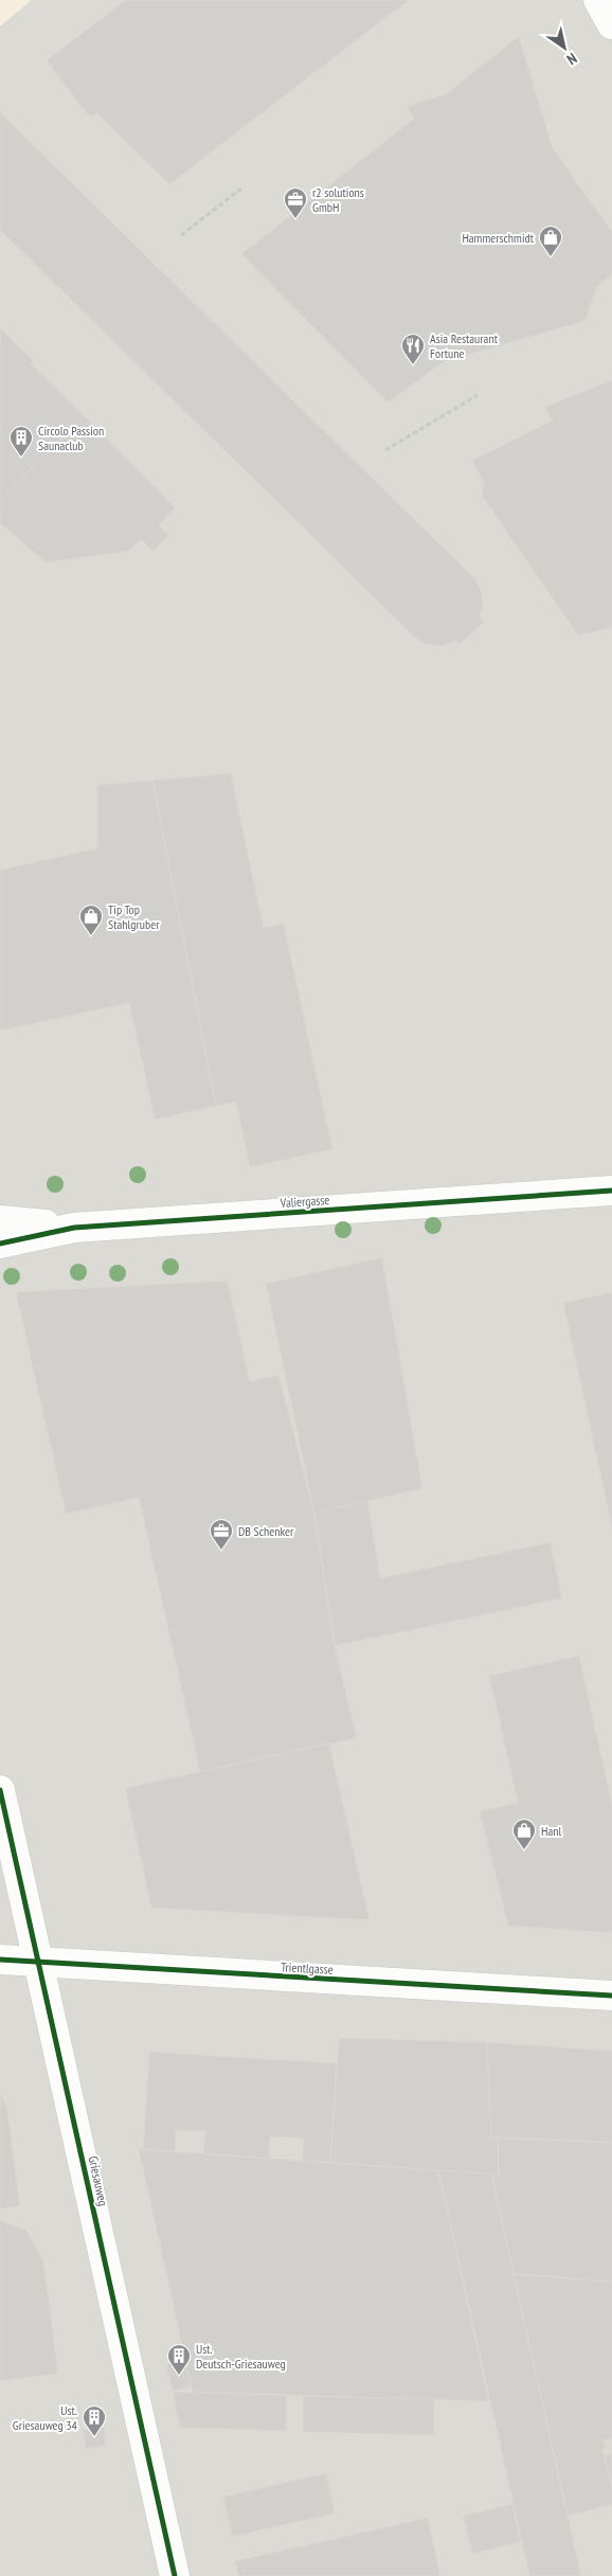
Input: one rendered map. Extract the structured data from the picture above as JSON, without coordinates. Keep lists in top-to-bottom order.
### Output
{
  "streets": {
    "street": ["Valiergasse", "Trientlgasse", "Griesauweg"]
  },
  "crossings": [
    ["Trientlgasse", "Griesauweg"]
  ],
  "places": {
    "office": ["r2 solutions GmbH", "DB Schenker"],
    "shop": ["Hammerschmidt", "Tip Top Stahlgruber", "Hanl"],
    "restaurant": ["Asia Restaurant Fortune"],
    "building": ["Circolo Passion Saunaclub", "Ust. Deutsch-Griesauweg", "Ust. Griesauweg 34"]
  },
  "north": "bottom right"
}
